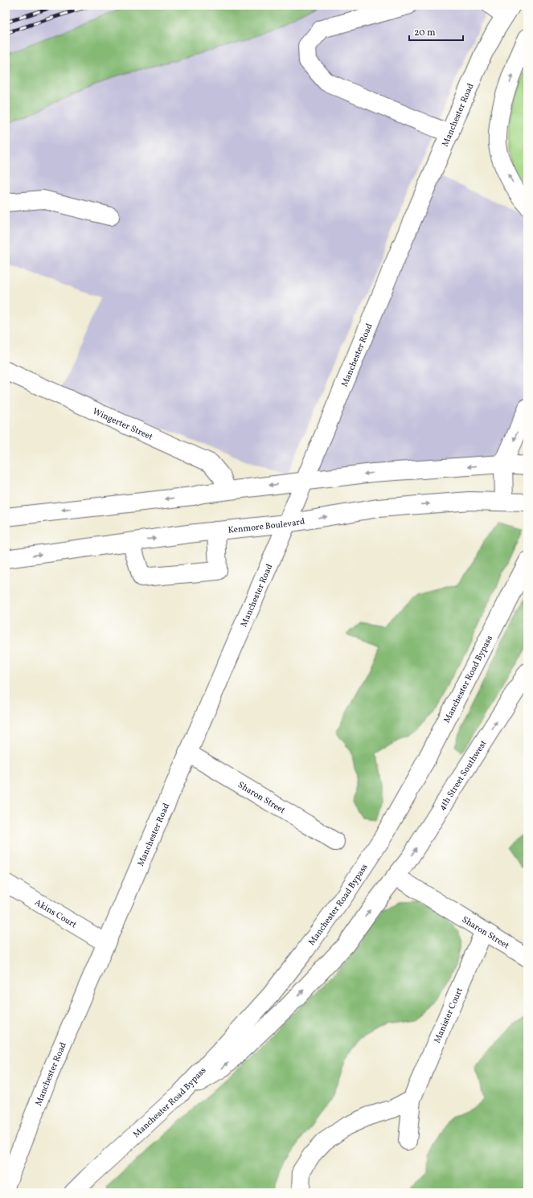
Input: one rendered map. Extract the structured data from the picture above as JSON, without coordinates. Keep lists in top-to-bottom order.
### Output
{
  "streets": {
    "main road": [
      "Manchester Road",
      "Wingerter Street",
      "Kenmore Boulevard",
      "Manchester Road Bypass",
      "4th Street Southwest",
      "Sharon Street",
      "Akins Court",
      "Manister Court"
    ]
  },
  "crossings": [
    ["Manchester Road", "Kenmore Boulevard"],
    ["Manchester Road", "Sharon Street"],
    ["Manchester Road", "Akins Court"],
    ["Manchester Road Bypass", "4th Street Southwest"],
    ["4th Street Southwest", "Sharon Street"],
    ["Sharon Street", "Manister Court"]
  ],
  "one_way": ["4th Street Southwest"],
  "scale_bar": "20 m"
}
